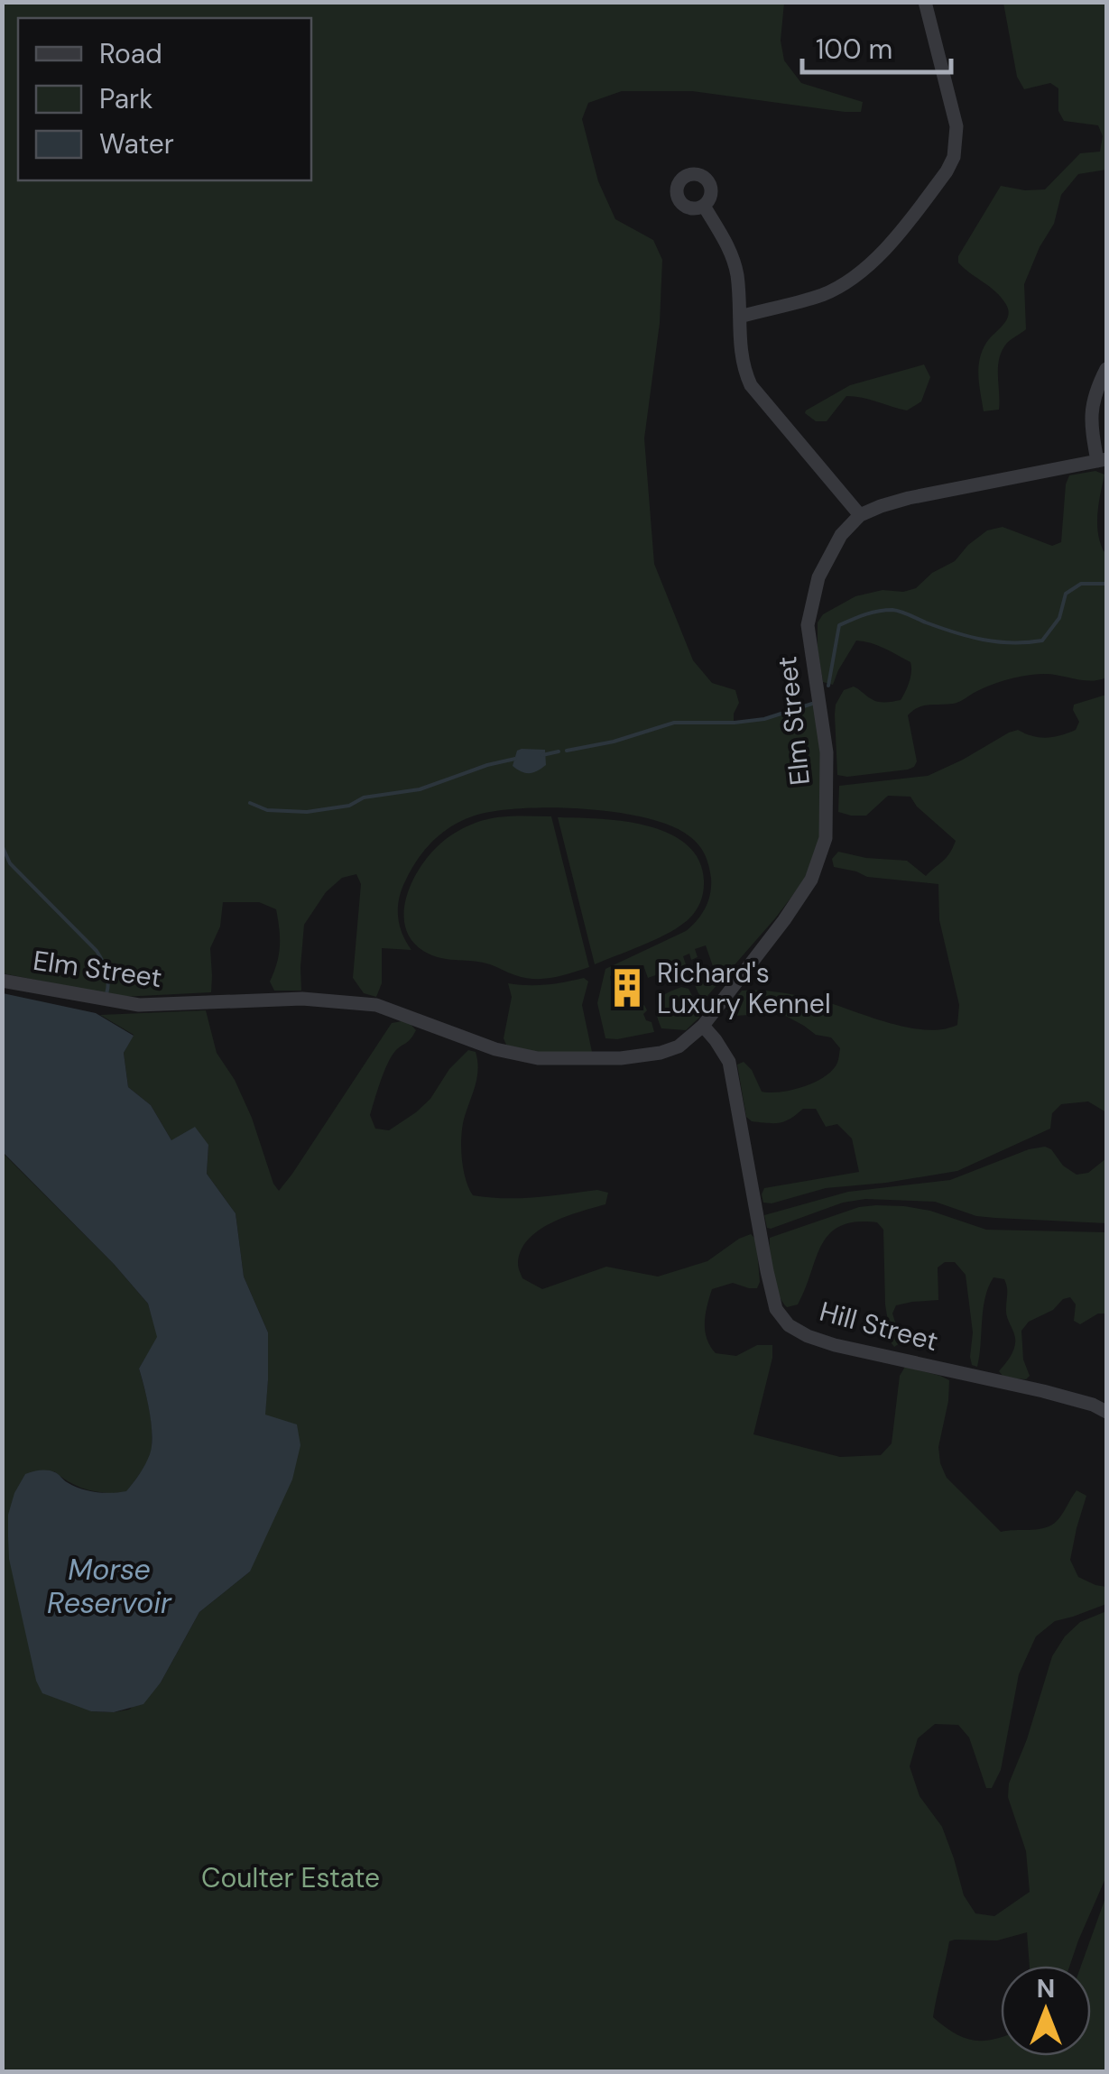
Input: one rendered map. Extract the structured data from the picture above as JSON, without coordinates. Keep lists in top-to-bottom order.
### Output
{
  "streets": {
    "street": ["Elm Street", "Hill Street"]
  },
  "crossings": [
    ["Elm Street", "Hill Street"]
  ],
  "water": ["Morse Reservoir"],
  "parks": ["Coulter Estate"],
  "places": {
    "building": ["Richard's Luxury Kennel"]
  },
  "legend": ["Road", "Park", "Water"],
  "scale_bar": "100 m",
  "north": "top"
}
